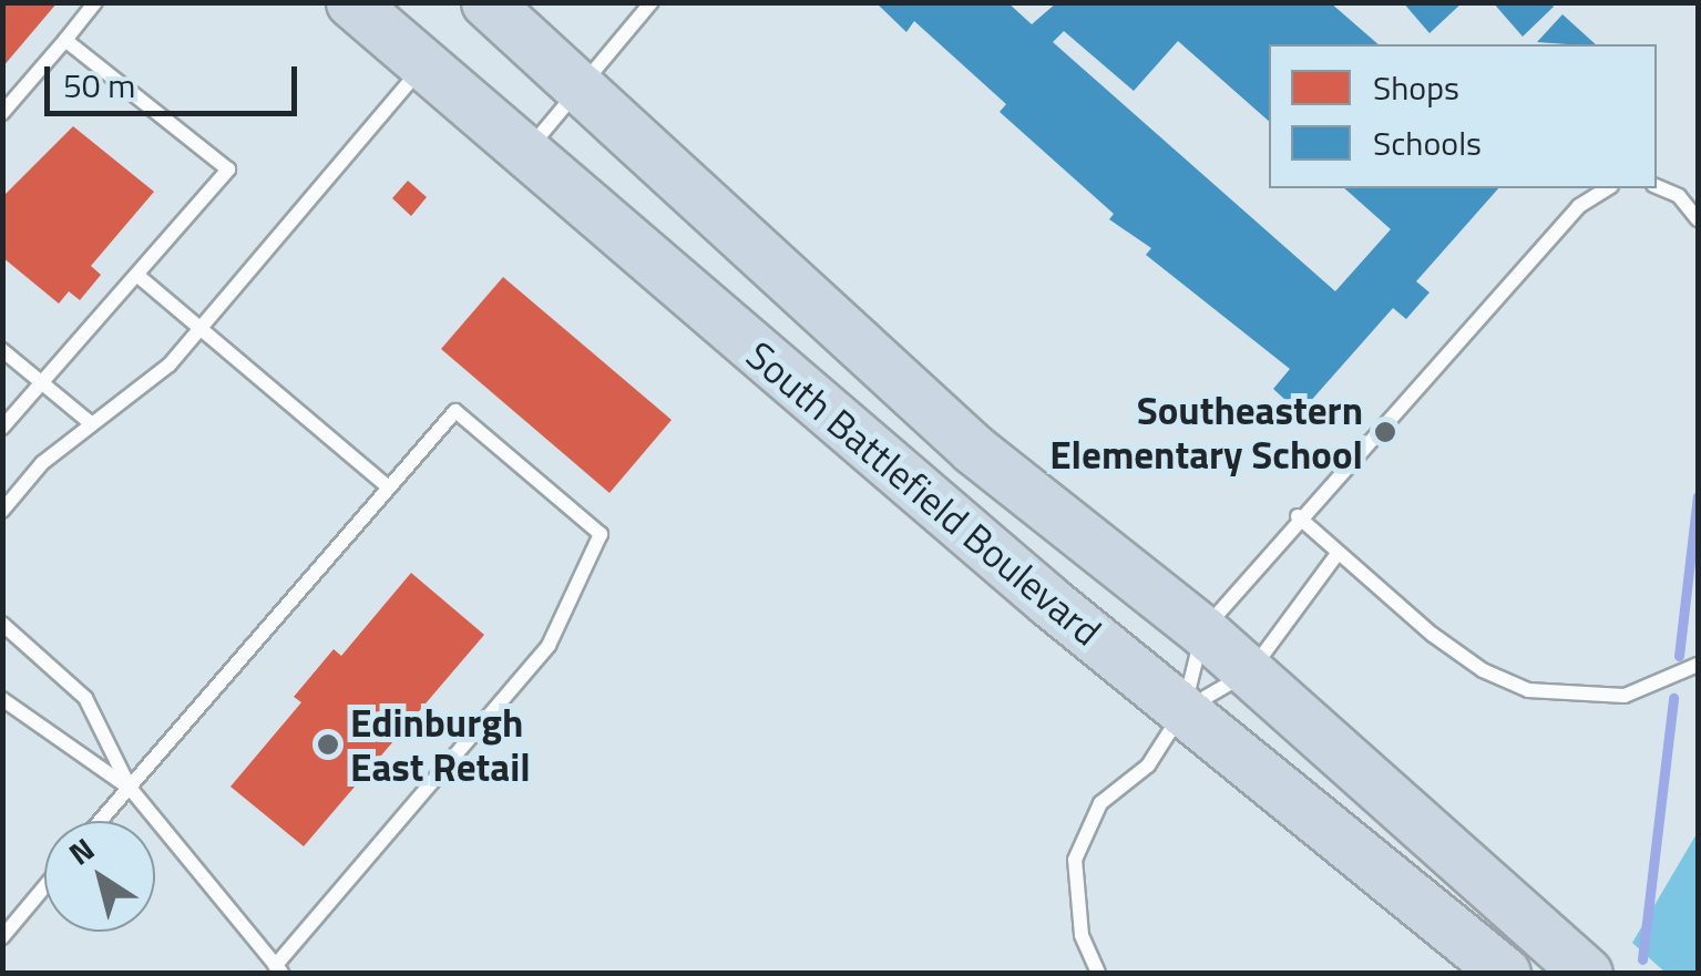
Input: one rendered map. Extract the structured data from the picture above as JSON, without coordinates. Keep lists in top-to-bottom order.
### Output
{
  "streets": {
    "highway": ["South Battlefield Boulevard"]
  },
  "places": ["Southeastern Elementary School", "Edinburgh East Retail"],
  "legend": ["Shops", "Schools"],
  "scale_bar": "50 m",
  "north": "top left"
}
